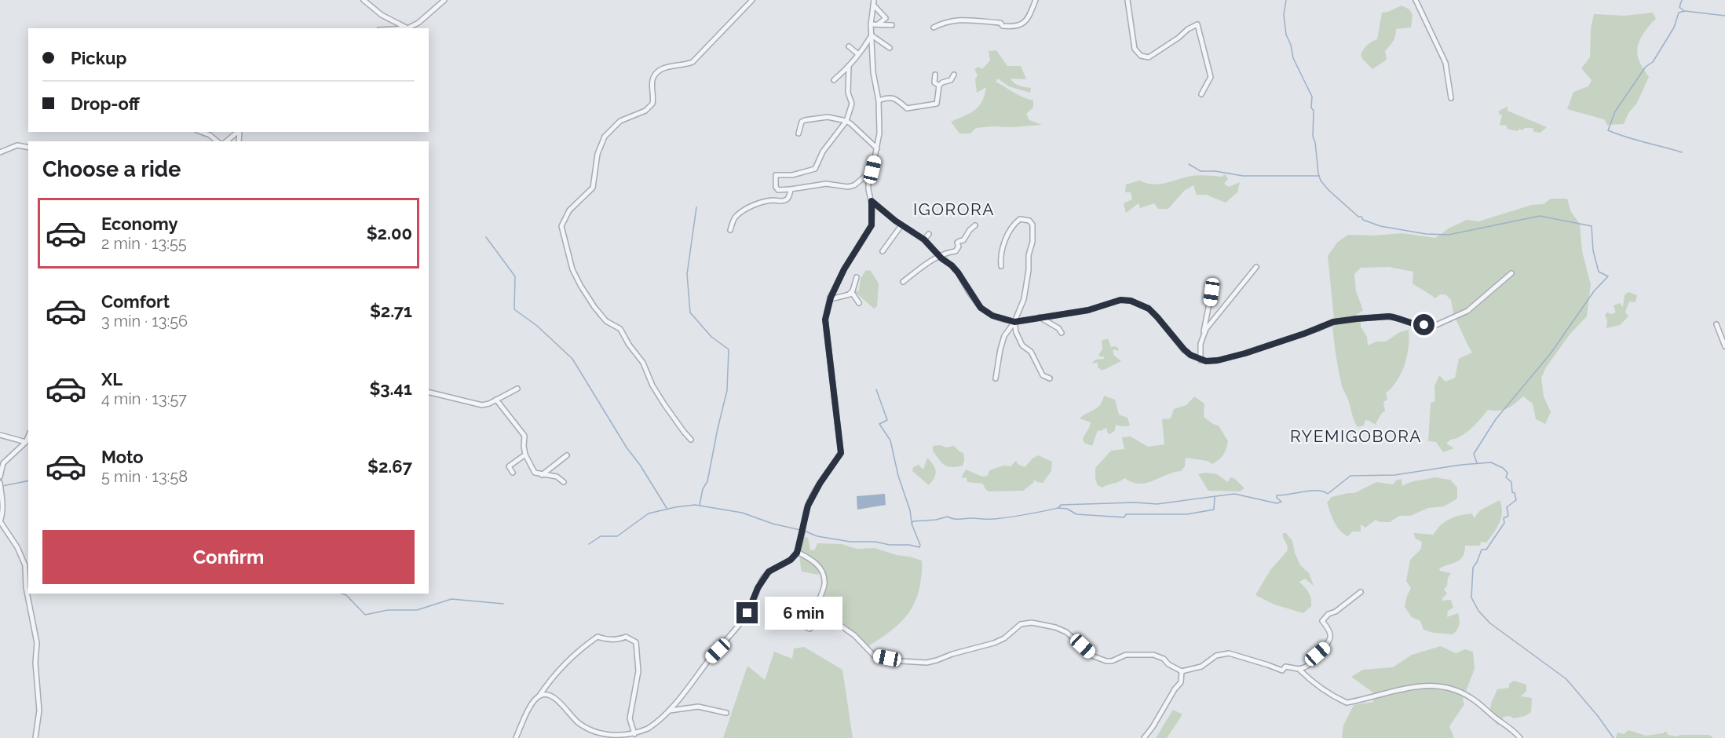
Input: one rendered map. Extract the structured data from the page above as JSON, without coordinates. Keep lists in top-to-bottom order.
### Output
{
  "districts": ["IGORORA", "RYEMIGOBORA"],
  "page": {
    "banner": ["Pickup", "Drop-off"],
    "heading": "Choose a ride",
    "list": [
      {
        "name": "Economy",
        "note": "2 min · 13:55",
        "value": "$2.00"
      },
      {
        "name": "Comfort",
        "note": "3 min · 13:56",
        "value": "$2.71"
      },
      {
        "name": "XL",
        "note": "4 min · 13:57",
        "value": "$3.41"
      },
      {
        "name": "Moto",
        "note": "5 min · 13:58",
        "value": "$2.67"
      }
    ],
    "buttons": "Confirm",
    "bubble": "6 min"
  }
}
